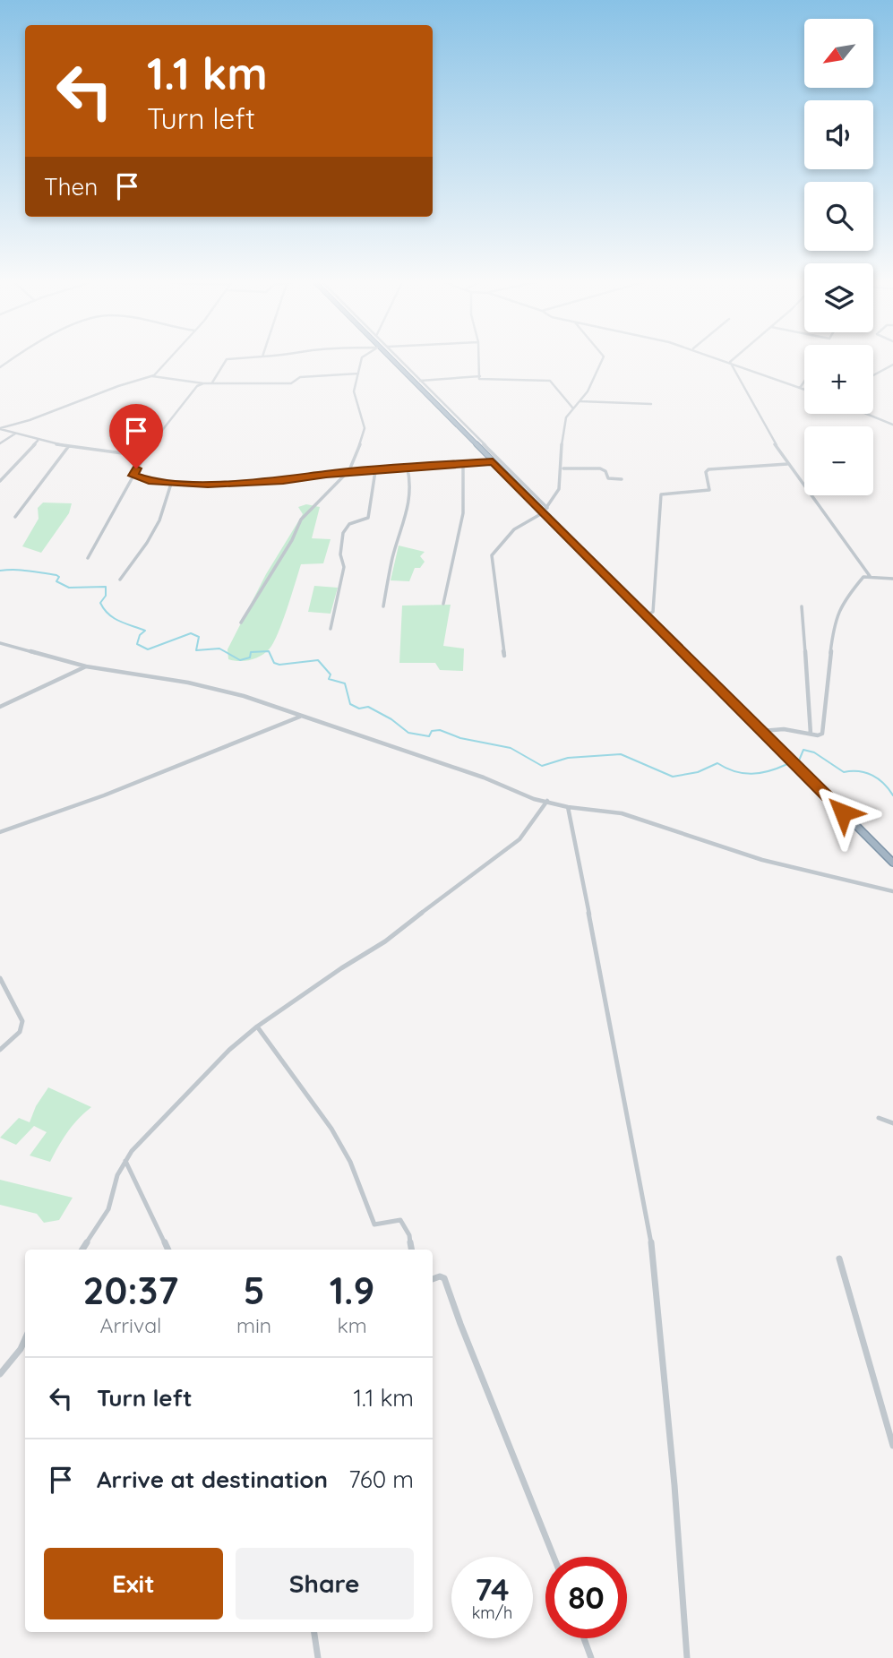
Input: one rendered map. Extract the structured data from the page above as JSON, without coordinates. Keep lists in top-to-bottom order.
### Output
{
  "north": "bottom left",
  "page": {
    "map_buttons": ["+", "−"],
    "turn": ["1.1 km", "Turn left"],
    "then": "Then",
    "eta": [
      "20:37",
      "Arrival",
      "5",
      "min",
      "1.9",
      "km"
    ],
    "list": [
      {
        "name": "Turn left",
        "value": "1.1 km"
      },
      {
        "name": "Arrive at destination",
        "value": "760 m"
      }
    ],
    "buttons": ["Exit", "Share"],
    "speed": "74 km/h",
    "limit": "80"
  }
}
